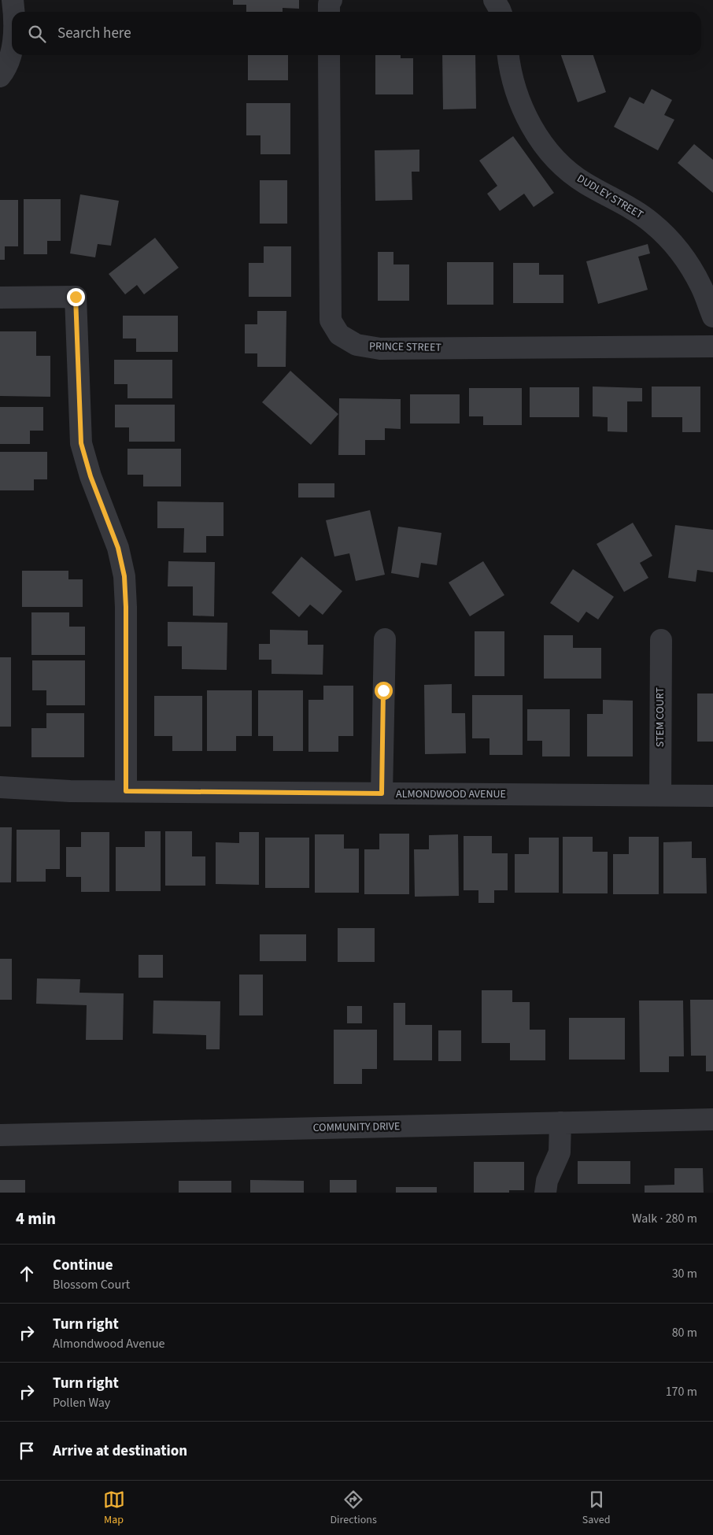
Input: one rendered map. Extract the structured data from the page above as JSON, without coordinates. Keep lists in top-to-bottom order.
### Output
{
  "streets": {
    "street": [
      "DUDLEY STREET",
      "PRINCE STREET",
      "STEM COURT",
      "ALMONDWOOD AVENUE",
      "COMMUNITY DRIVE"
    ]
  },
  "crossings": [
    ["STEM COURT", "ALMONDWOOD AVENUE"]
  ],
  "page": {
    "search": "Search here",
    "heading": ["4 min", "Walk · 280 m"],
    "list": [
      ["Continue", "Blossom Court", "30 m"],
      ["Turn right", "Almondwood Avenue", "80 m"],
      ["Turn right", "Pollen Way", "170 m"],
      "Arrive at destination"
    ],
    "nav": ["Map", "Directions", "Saved"]
  }
}
